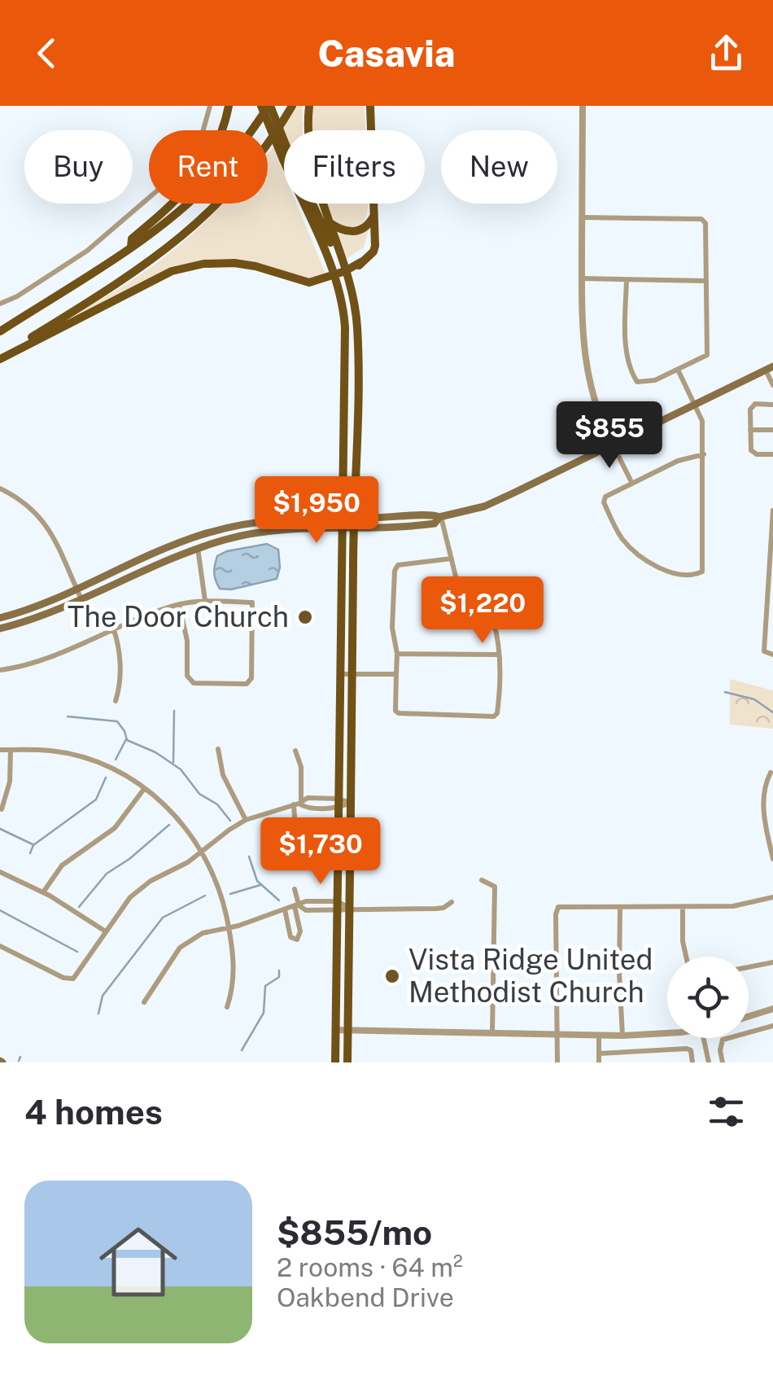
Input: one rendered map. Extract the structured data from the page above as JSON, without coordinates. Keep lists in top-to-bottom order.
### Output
{
  "places": ["The Door Church", "Vista Ridge United Methodist Church"],
  "page": {
    "header": "Casavia",
    "chip": [
      "Buy",
      "Rent",
      "Filters",
      "New"
    ],
    "price": [
      "$855",
      "$1,950",
      "$1,220",
      "$1,730"
    ],
    "heading": "4 homes",
    "list": [
      {
        "name": "$855/mo",
        "note": "2 rooms · 64 m² · Oakbend Drive"
      }
    ]
  }
}
